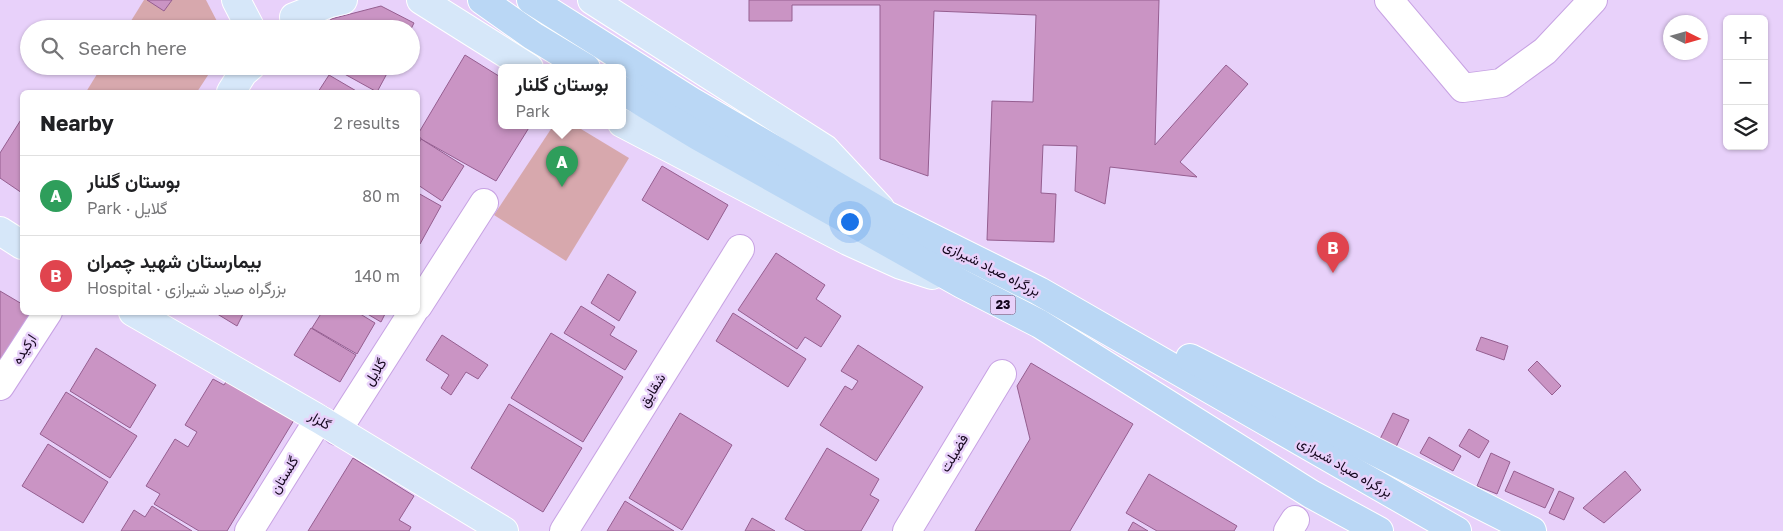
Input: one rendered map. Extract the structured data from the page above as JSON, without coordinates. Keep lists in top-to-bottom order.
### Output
{
  "streets": {
    "highway": ["بزرگراه صیاد شیرازی", "23"],
    "main road": ["گلزار"],
    "street": [
      "ارکیده",
      "گلایل",
      "شقایق",
      "فضیلت",
      "گلستان"
    ]
  },
  "crossings": [
    ["گلایل", "گلزار"],
    ["گلایل", "گلستان"],
    ["گلزار", "گلستان"]
  ],
  "north": "right",
  "page": {
    "map_buttons": ["+", "−"],
    "search": "Search here",
    "popup": ["بوستان گلنار", "Park"],
    "heading": ["Nearby", "2 results"],
    "pins": ["A", "B"],
    "list": [
      {
        "mark": "A",
        "name": "بوستان گلنار",
        "note": "Park · گلایل",
        "value": "80 m"
      },
      {
        "mark": "B",
        "name": "بیمارستان شهید چمران",
        "note": "Hospital · بزرگراه صیاد شیرازی",
        "value": "140 m"
      }
    ]
  }
}
